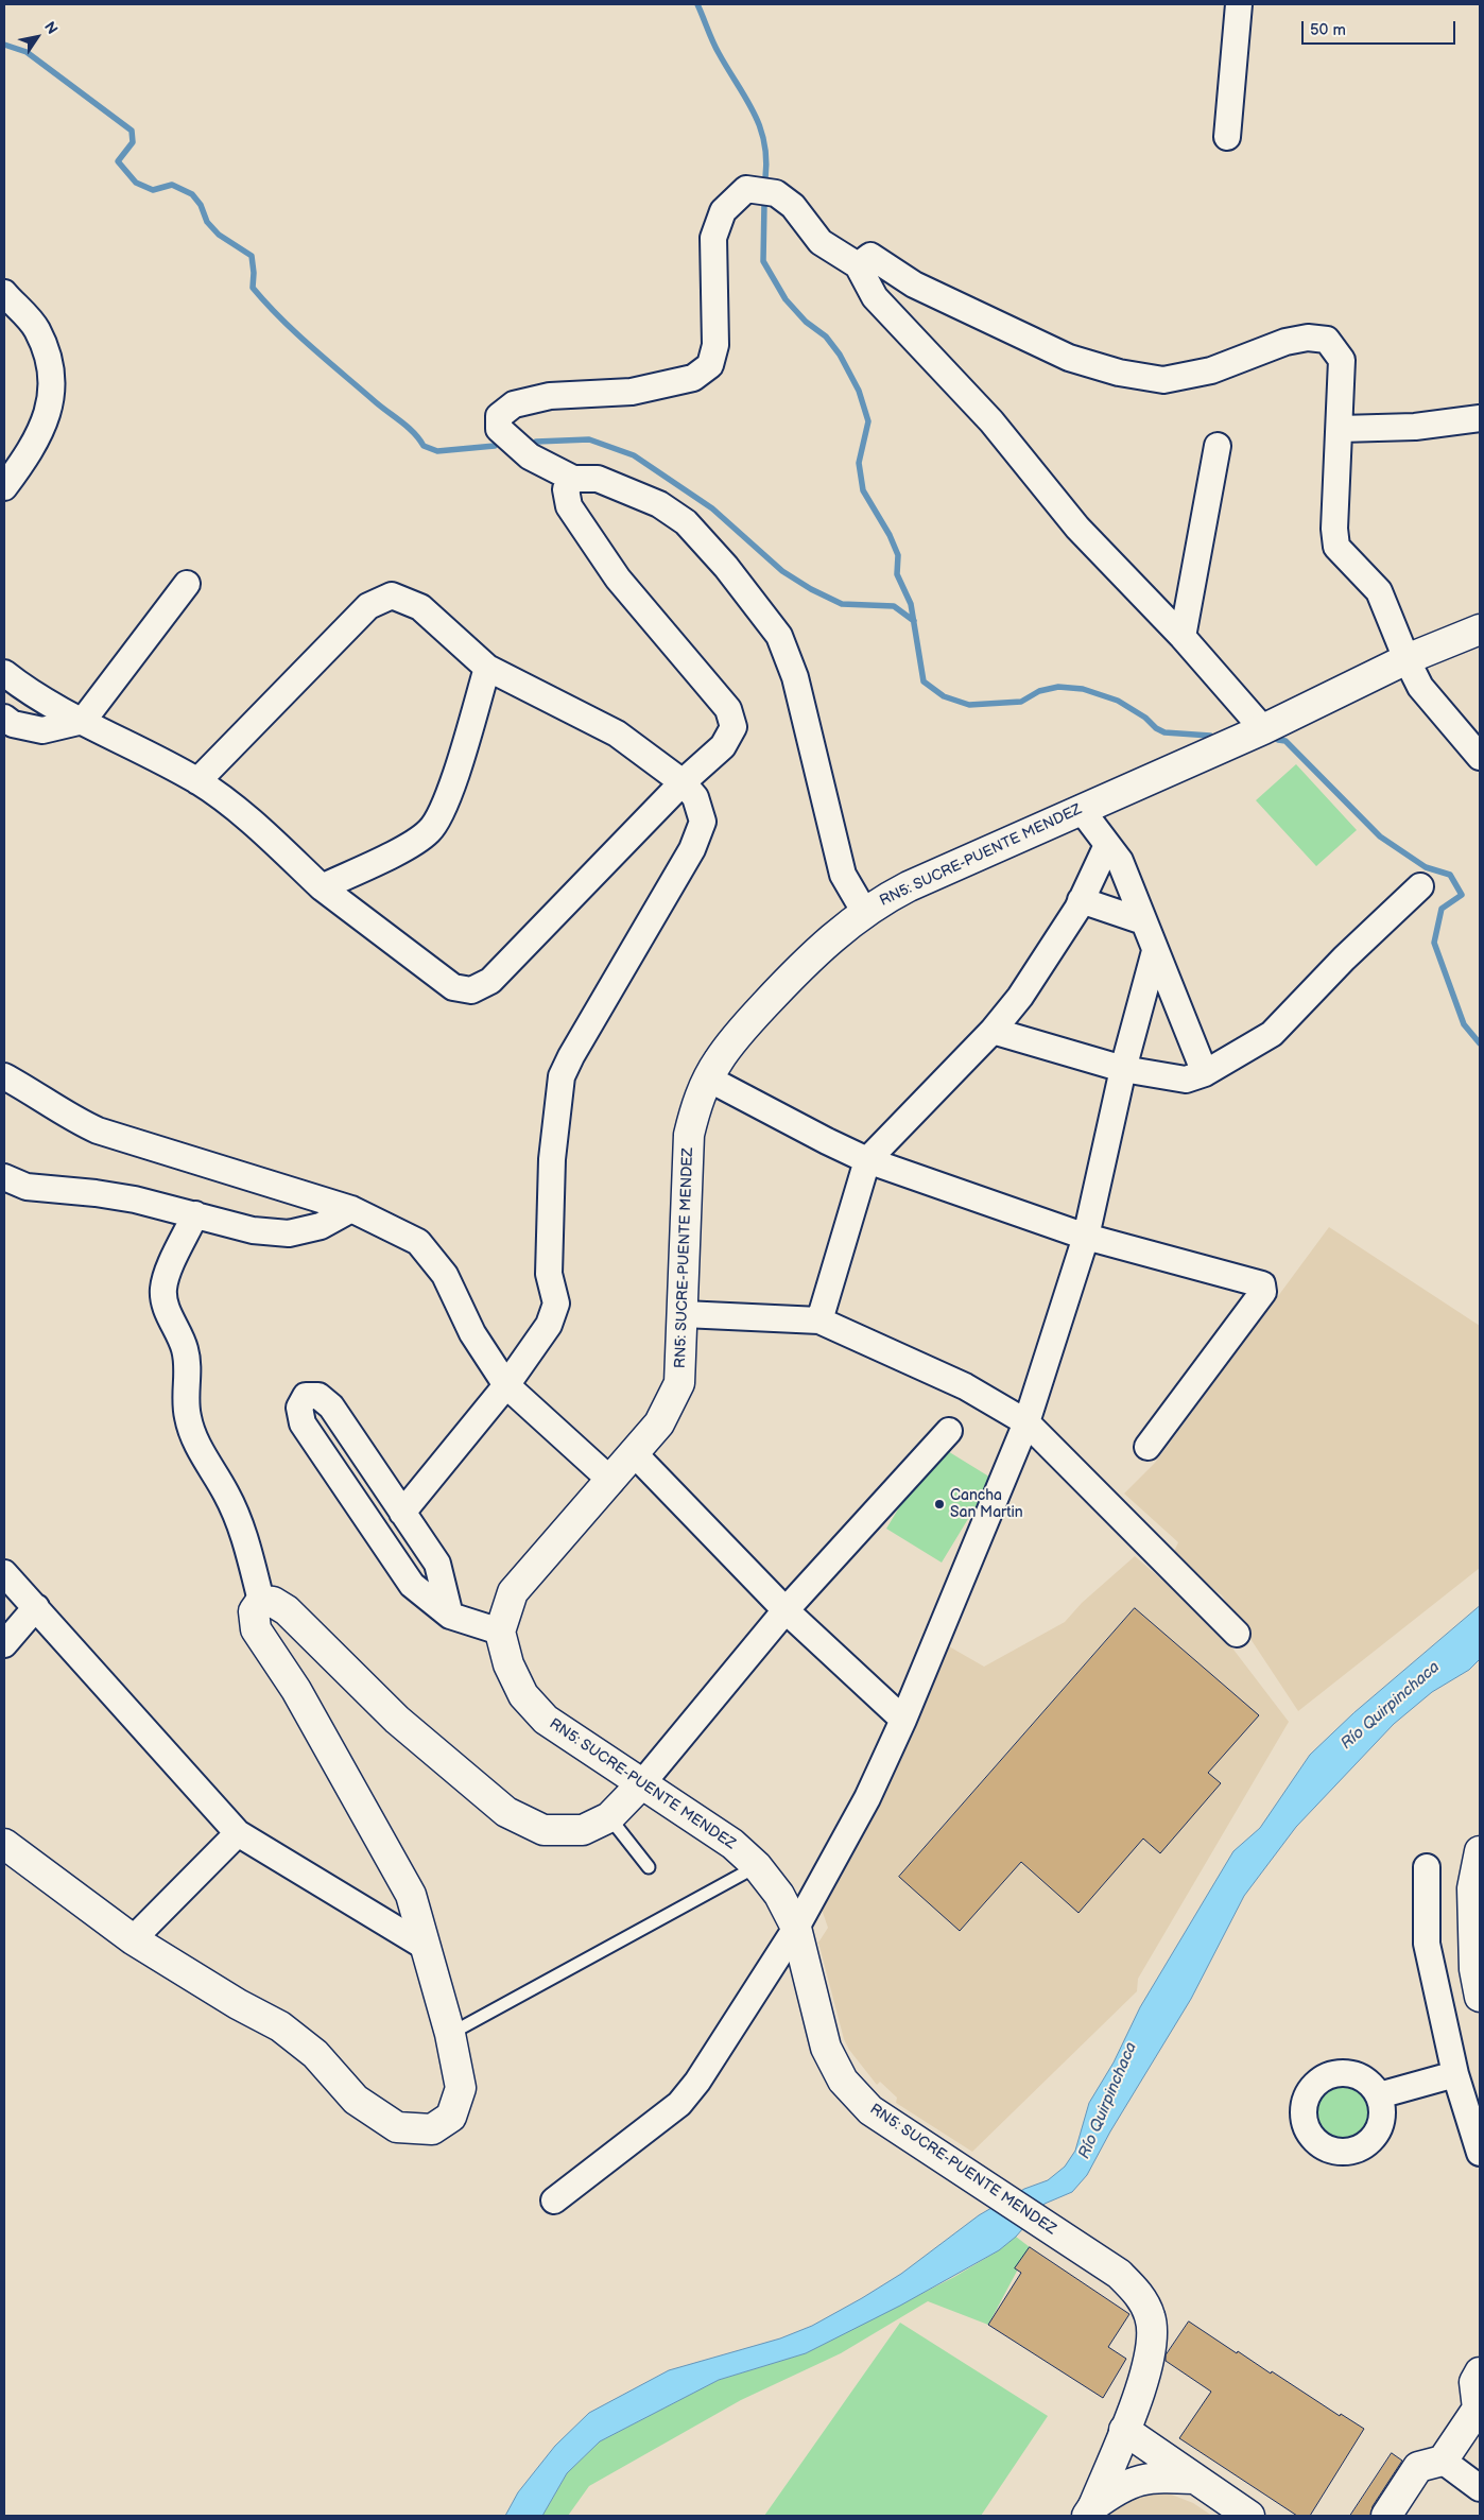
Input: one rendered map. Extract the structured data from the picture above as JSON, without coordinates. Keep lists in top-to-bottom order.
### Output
{
  "streets": {
    "main road": ["RN5: SUCRE-PUENTE MENDEZ"]
  },
  "water": ["Río Quirpinchaca"],
  "places": ["Cancha San Martin"],
  "scale_bar": "50 m",
  "north": "top right"
}
